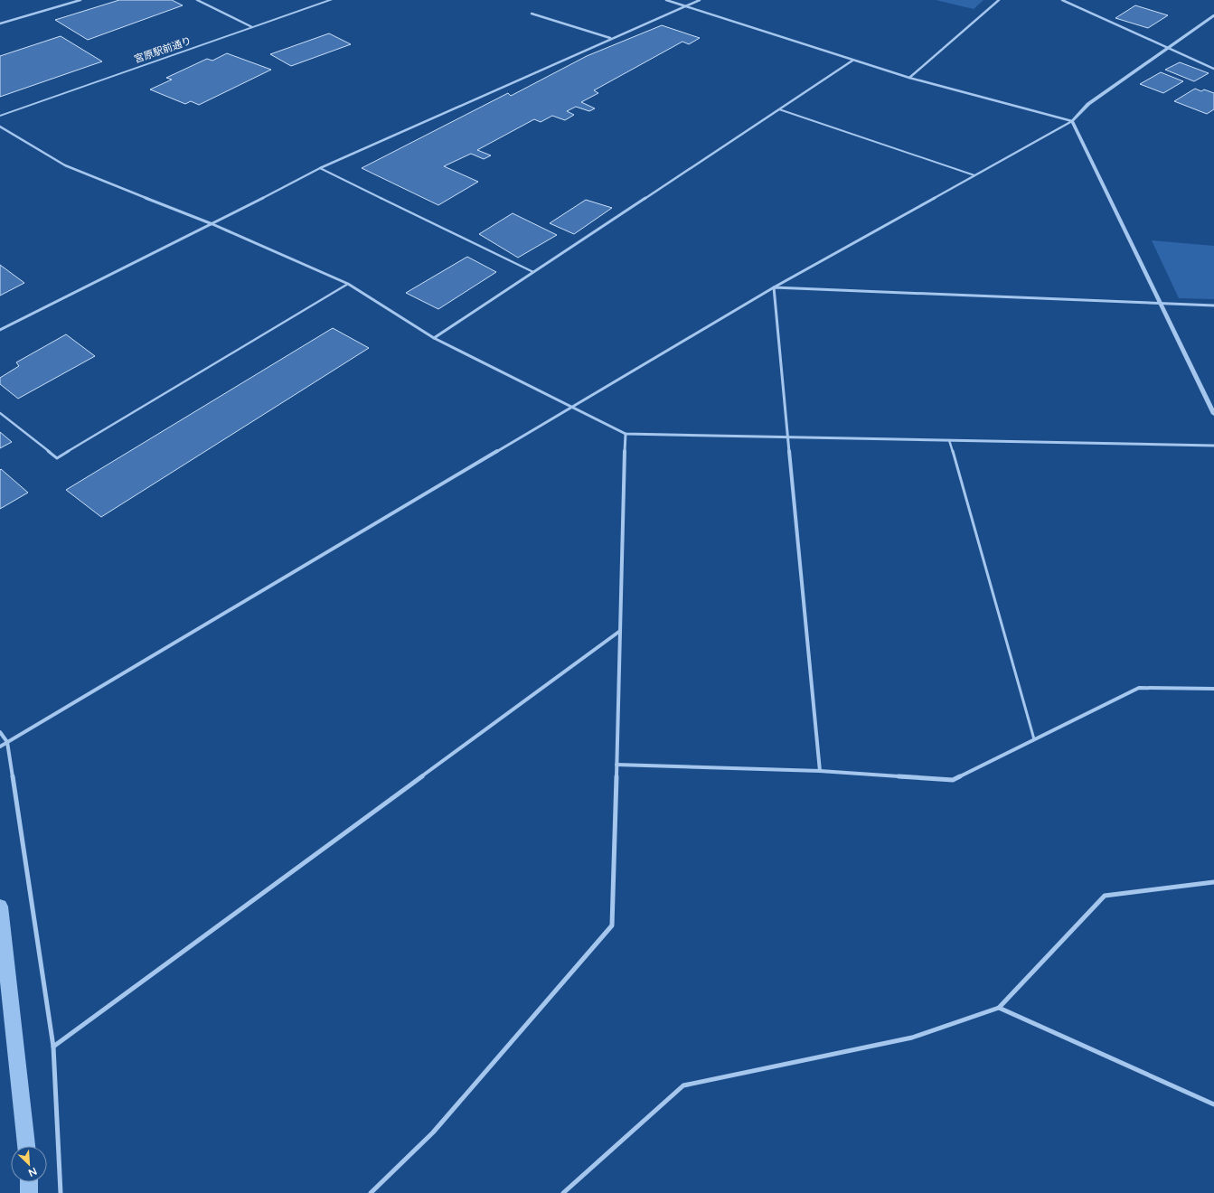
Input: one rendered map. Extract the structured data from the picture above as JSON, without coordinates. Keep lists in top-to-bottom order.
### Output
{
  "streets": {
    "street": ["宮原駅前通り"]
  },
  "north": "bottom right"
}
